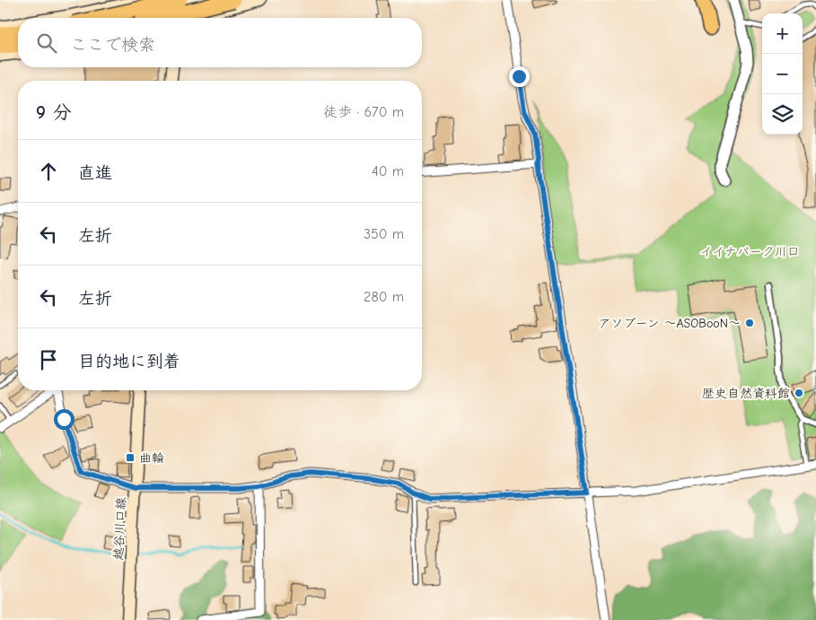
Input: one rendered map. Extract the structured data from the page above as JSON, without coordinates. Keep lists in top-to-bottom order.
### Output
{
  "streets": {
    "main road": ["越谷川口線"]
  },
  "parks": ["イイナパーク川口"],
  "places": {
    "other": ["アソブーン ～ASOBooN～", "歴史自然資料館"],
    "transit": ["曲輪"]
  },
  "page": {
    "map_buttons": ["+", "−"],
    "search": "ここで検索",
    "heading": ["9 分", "徒歩 · 670 m"],
    "list": [
      ["直進", "40 m"],
      ["左折", "350 m"],
      ["左折", "280 m"],
      "目的地に到着"
    ]
  }
}
